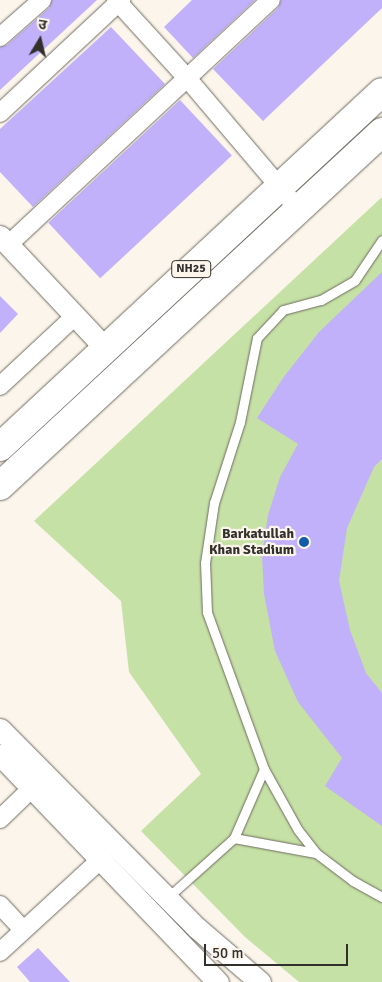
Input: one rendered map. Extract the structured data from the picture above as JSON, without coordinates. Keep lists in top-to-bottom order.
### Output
{
  "streets": {
    "main road": ["NH25"]
  },
  "places": ["Barkatullah Khan Stadium"],
  "scale_bar": "50 m",
  "north": "top"
}
